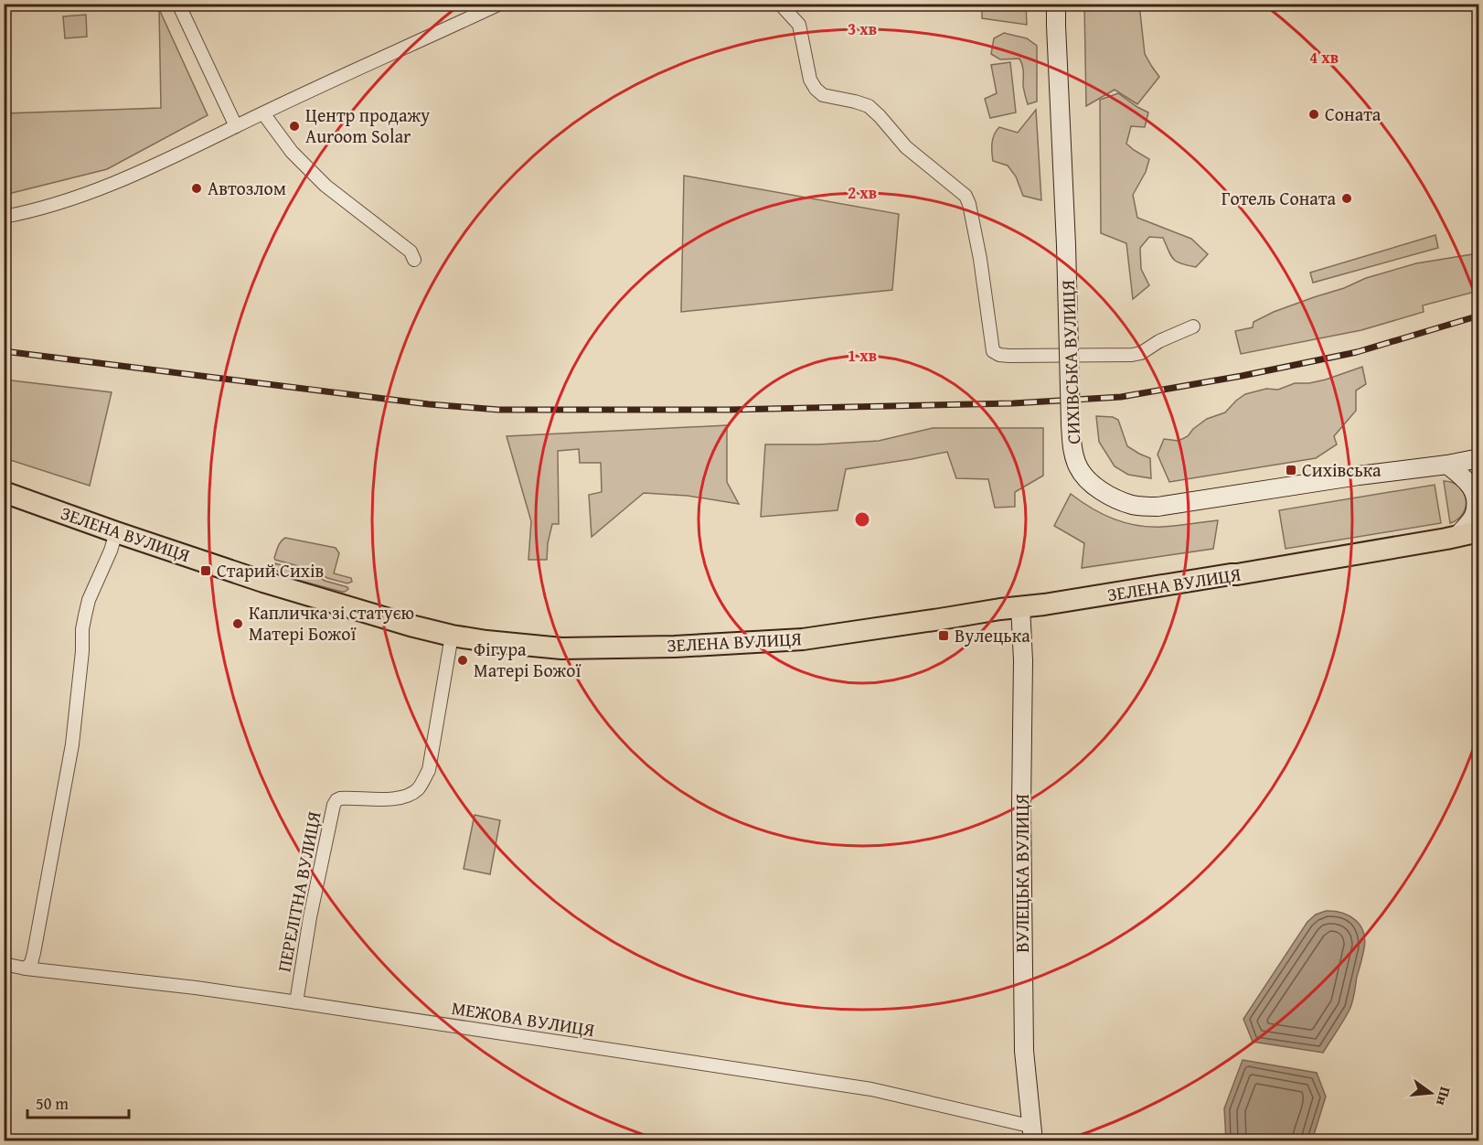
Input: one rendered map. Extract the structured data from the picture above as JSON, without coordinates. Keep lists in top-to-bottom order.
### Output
{
  "streets": {
    "main road": ["СИХІВСЬКА ВУЛИЦЯ", "ЗЕЛЕНА ВУЛИЦЯ", "ВУЛЕЦЬКА ВУЛИЦЯ"],
    "street": ["ПЕРЕЛІТНА ВУЛИЦЯ", "МЕЖОВА ВУЛИЦЯ"]
  },
  "crossings": [
    ["ЗЕЛЕНА ВУЛИЦЯ", "ВУЛЕЦЬКА ВУЛИЦЯ"],
    ["ЗЕЛЕНА ВУЛИЦЯ", "ПЕРЕЛІТНА ВУЛИЦЯ"],
    ["ВУЛЕЦЬКА ВУЛИЦЯ", "МЕЖОВА ВУЛИЦЯ"],
    ["ПЕРЕЛІТНА ВУЛИЦЯ", "МЕЖОВА ВУЛИЦЯ"]
  ],
  "places": {
    "other": [
      "Соната",
      "Центр продажу Auroom Solar",
      "Автозлом",
      "Готель Соната",
      "Капличка зі статуєю Матері Божої",
      "Фігура Матері Божої"
    ],
    "transit": ["Сихівська", "Старий Сихів", "Вулецька"]
  },
  "scale_bar": "50 m",
  "north": "right",
  "rings": [
    "3 хв",
    "4 хв",
    "2 хв",
    "1 хв"
  ]
}
